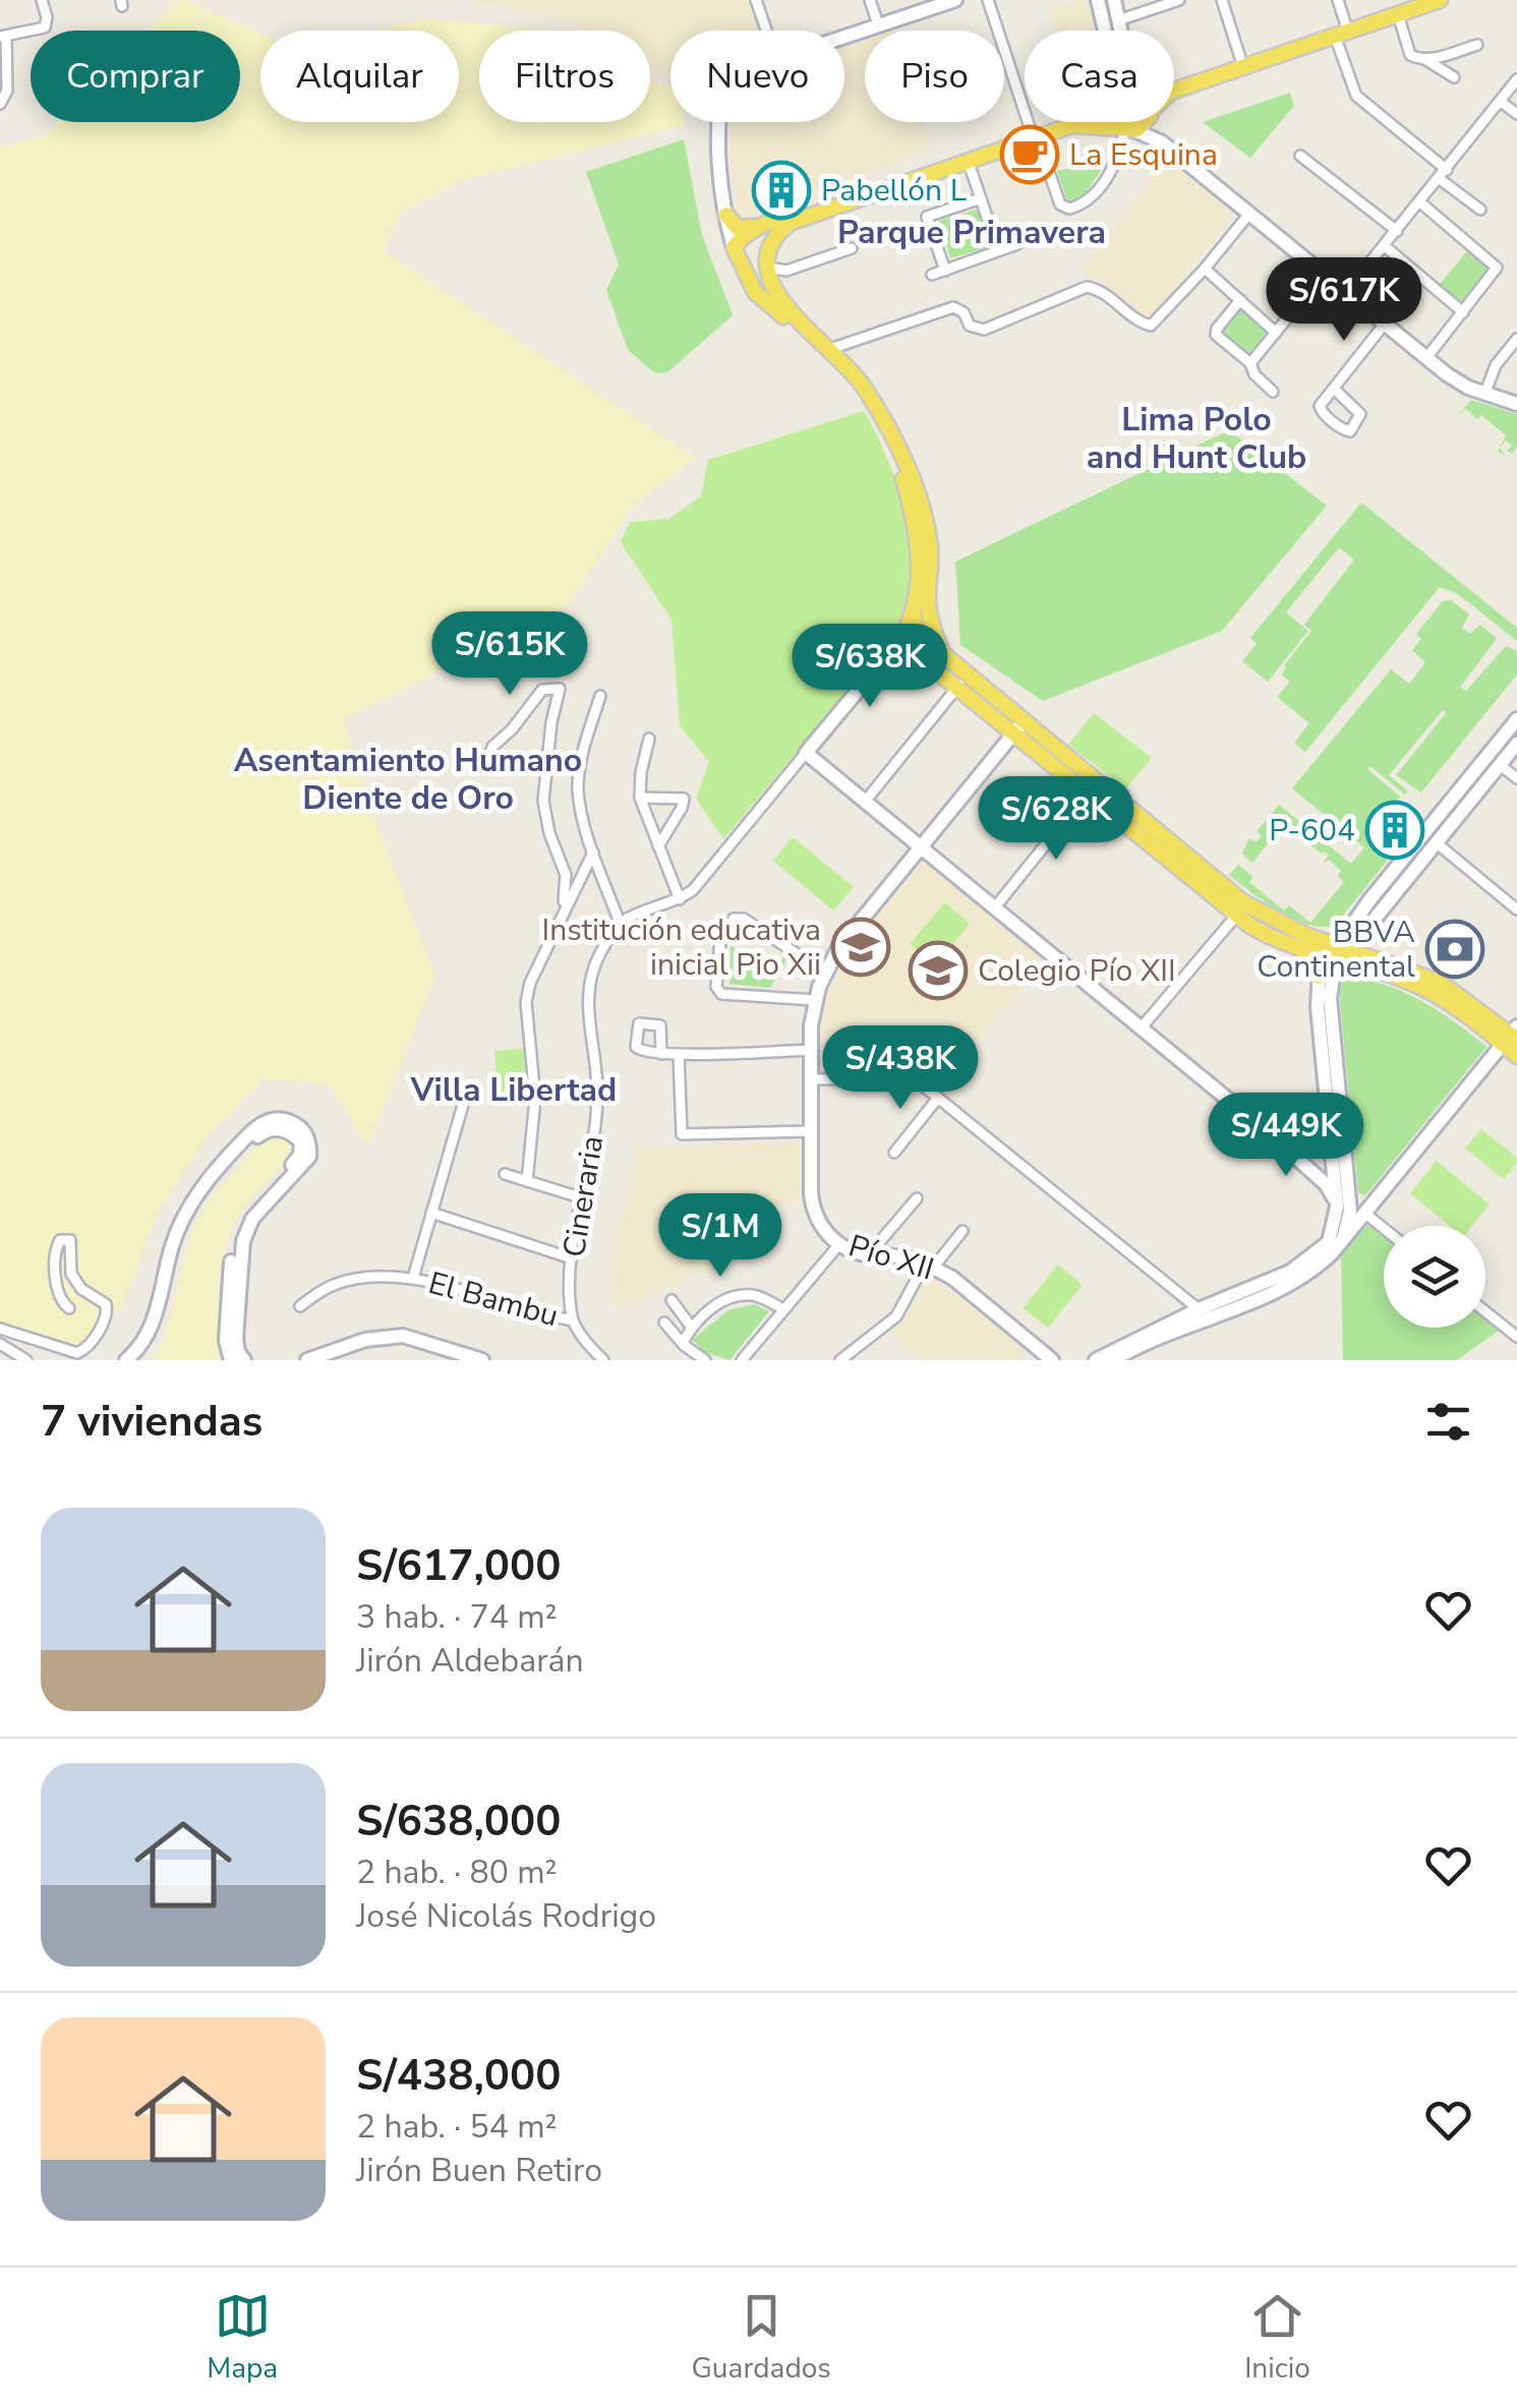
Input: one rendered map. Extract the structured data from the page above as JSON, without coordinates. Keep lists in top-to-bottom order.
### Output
{
  "streets": {
    "main road": ["Pío XII"],
    "street": ["Cineraria", "El Bambu"]
  },
  "crossings": [
    ["Cineraria", "El Bambu"]
  ],
  "districts": [
    "Parque Primavera",
    "Lima Polo and Hunt Club",
    "Asentamiento Humano Diente de Oro",
    "Villa Libertad"
  ],
  "places": {
    "cafe": ["La Esquina"],
    "building": ["Pabellón L", "P-604"],
    "school or university": ["Institución educativa inicial Pio Xii", "Colegio Pío XII"],
    "bank": ["BBVA Continental"]
  },
  "page": {
    "chip": [
      "Comprar",
      "Alquilar",
      "Filtros",
      "Nuevo",
      "Piso",
      "Casa"
    ],
    "price": [
      "S/617K",
      "S/615K",
      "S/638K",
      "S/628K",
      "S/438K",
      "S/449K",
      "S/1M"
    ],
    "heading": "7 viviendas",
    "list": [
      {
        "name": "S/617,000",
        "note": "3 hab. · 74 m² · Jirón Aldebarán"
      },
      {
        "name": "S/638,000",
        "note": "2 hab. · 80 m² · José Nicolás Rodrigo"
      },
      {
        "name": "S/438,000",
        "note": "2 hab. · 54 m² · Jirón Buen Retiro"
      }
    ],
    "tabs": ["Mapa", "Guardados", "Inicio"]
  }
}
